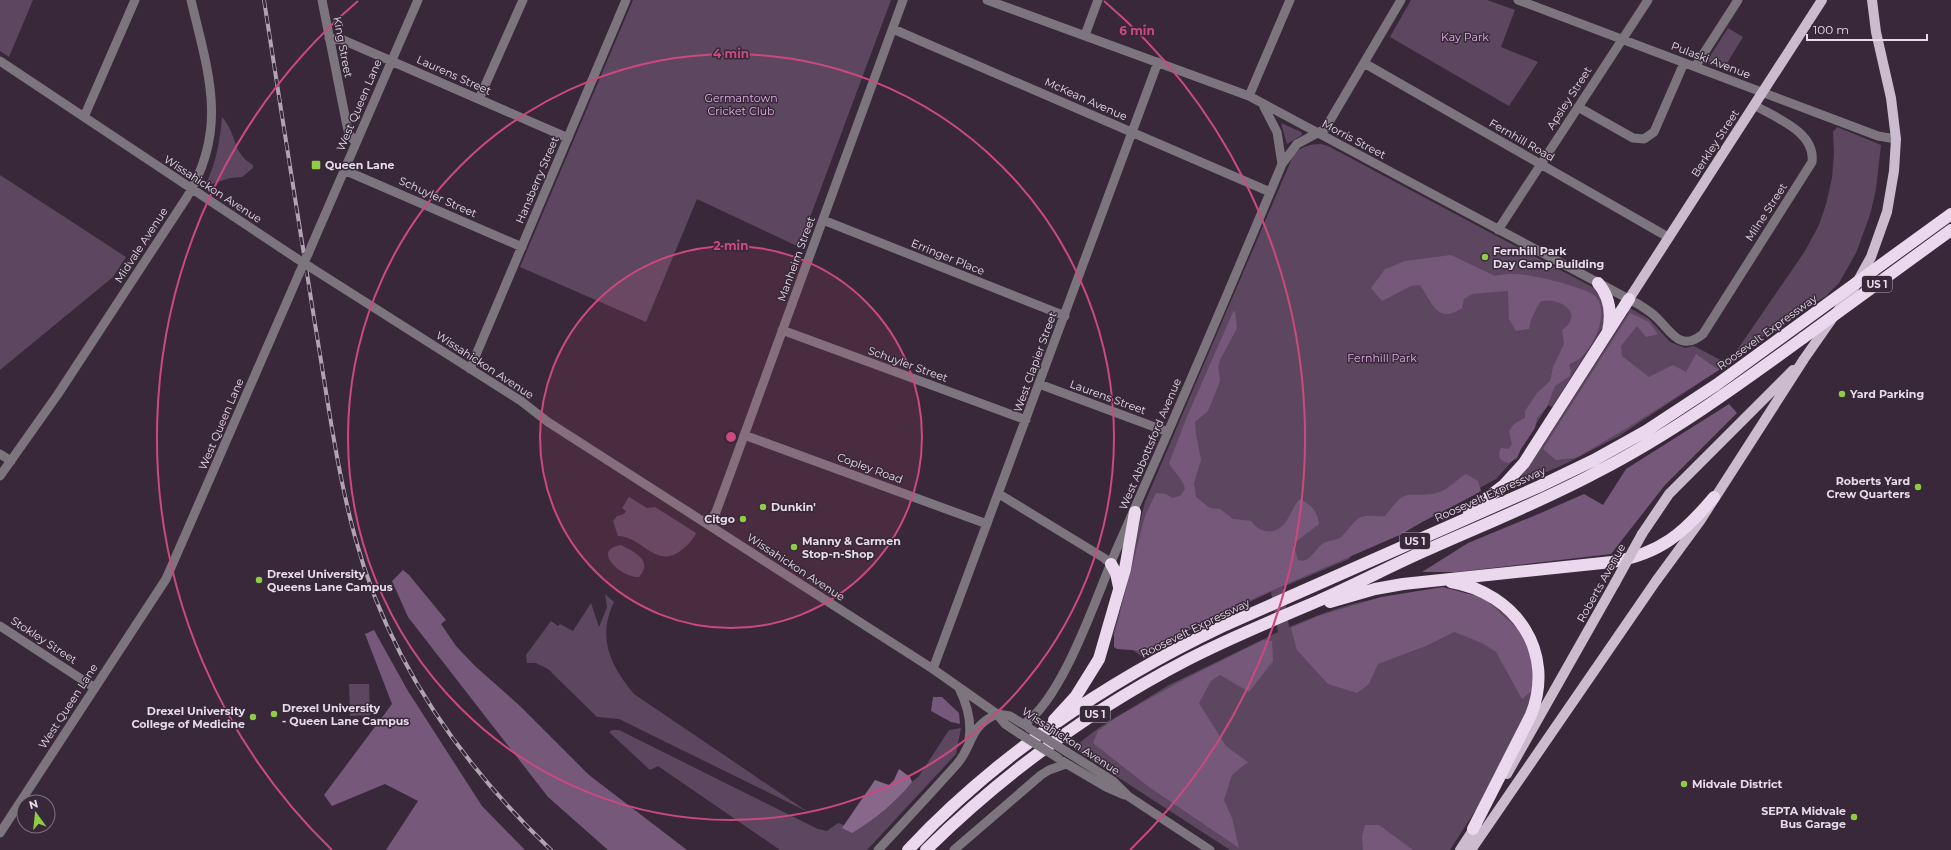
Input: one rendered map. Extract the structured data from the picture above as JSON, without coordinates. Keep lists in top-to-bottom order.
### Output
{
  "streets": {
    "highway": ["US 1", "Roosevelt Expressway"],
    "main road": ["Berkley Street", "Roberts Avenue"],
    "street": [
      "King Street",
      "Pulaski Avenue",
      "Laurens Street",
      "Apsley Street",
      "McKean Avenue",
      "West Queen Lane",
      "Morris Street",
      "Fernhill Road",
      "Hansberry Street",
      "Wissahickon Avenue",
      "Schuyler Street",
      "Milne Street",
      "Midvale Avenue",
      "Erringer Place",
      "Manheim Street",
      "West Clapier Street",
      "West Abbottsford Avenue",
      "Copley Road",
      "Stokley Street"
    ]
  },
  "crossings": [
    ["King Street", "Laurens Street"],
    ["King Street", "West Queen Lane"],
    ["Pulaski Avenue", "Apsley Street"],
    ["Pulaski Avenue", "Berkley Street"],
    ["Pulaski Avenue", "Roberts Avenue"],
    ["Laurens Street", "West Queen Lane"],
    ["Laurens Street", "Hansberry Street"],
    ["Laurens Street", "West Clapier Street"],
    ["Laurens Street", "West Abbottsford Avenue"],
    ["Apsley Street", "Morris Street"],
    ["Apsley Street", "Fernhill Road"],
    ["McKean Avenue", "Manheim Street"],
    ["McKean Avenue", "West Clapier Street"],
    ["McKean Avenue", "West Abbottsford Avenue"],
    ["West Queen Lane", "Wissahickon Avenue"],
    ["West Queen Lane", "Schuyler Street"],
    ["West Queen Lane", "Stokley Street"],
    ["Morris Street", "Berkley Street"],
    ["Morris Street", "Milne Street"],
    ["Morris Street", "West Clapier Street"],
    ["Morris Street", "West Abbottsford Avenue"],
    ["Fernhill Road", "Berkley Street"],
    ["Fernhill Road", "West Abbottsford Avenue"],
    ["Berkley Street", "Milne Street"],
    ["Hansberry Street", "Wissahickon Avenue"],
    ["Hansberry Street", "Schuyler Street"],
    ["Wissahickon Avenue", "Midvale Avenue"],
    ["Wissahickon Avenue", "Manheim Street"],
    ["Wissahickon Avenue", "West Clapier Street"],
    ["Wissahickon Avenue", "West Abbottsford Avenue"],
    ["Schuyler Street", "Manheim Street"],
    ["Schuyler Street", "West Clapier Street"],
    ["Erringer Place", "Manheim Street"],
    ["Erringer Place", "West Clapier Street"],
    ["Manheim Street", "Copley Road"],
    ["West Clapier Street", "Copley Road"]
  ],
  "parks": ["Kay Park", "Germantown Cricket Club", "Fernhill Park"],
  "places": {
    "transit": ["Queen Lane"],
    "other": [
      "Fernhill Park Day Camp Building",
      "Yard Parking",
      "Roberts Yard Crew Quarters",
      "Dunkin'",
      "Citgo",
      "Manny & Carmen Stop-n-Shop",
      "Drexel University Queens Lane Campus",
      "Drexel University - Queen Lane Campus",
      "Drexel University College of Medicine",
      "Midvale District",
      "SEPTA Midvale Bus Garage"
    ]
  },
  "scale_bar": "100 m",
  "north": "top",
  "rings": ["6 min", "4 min", "2 min"]
}
